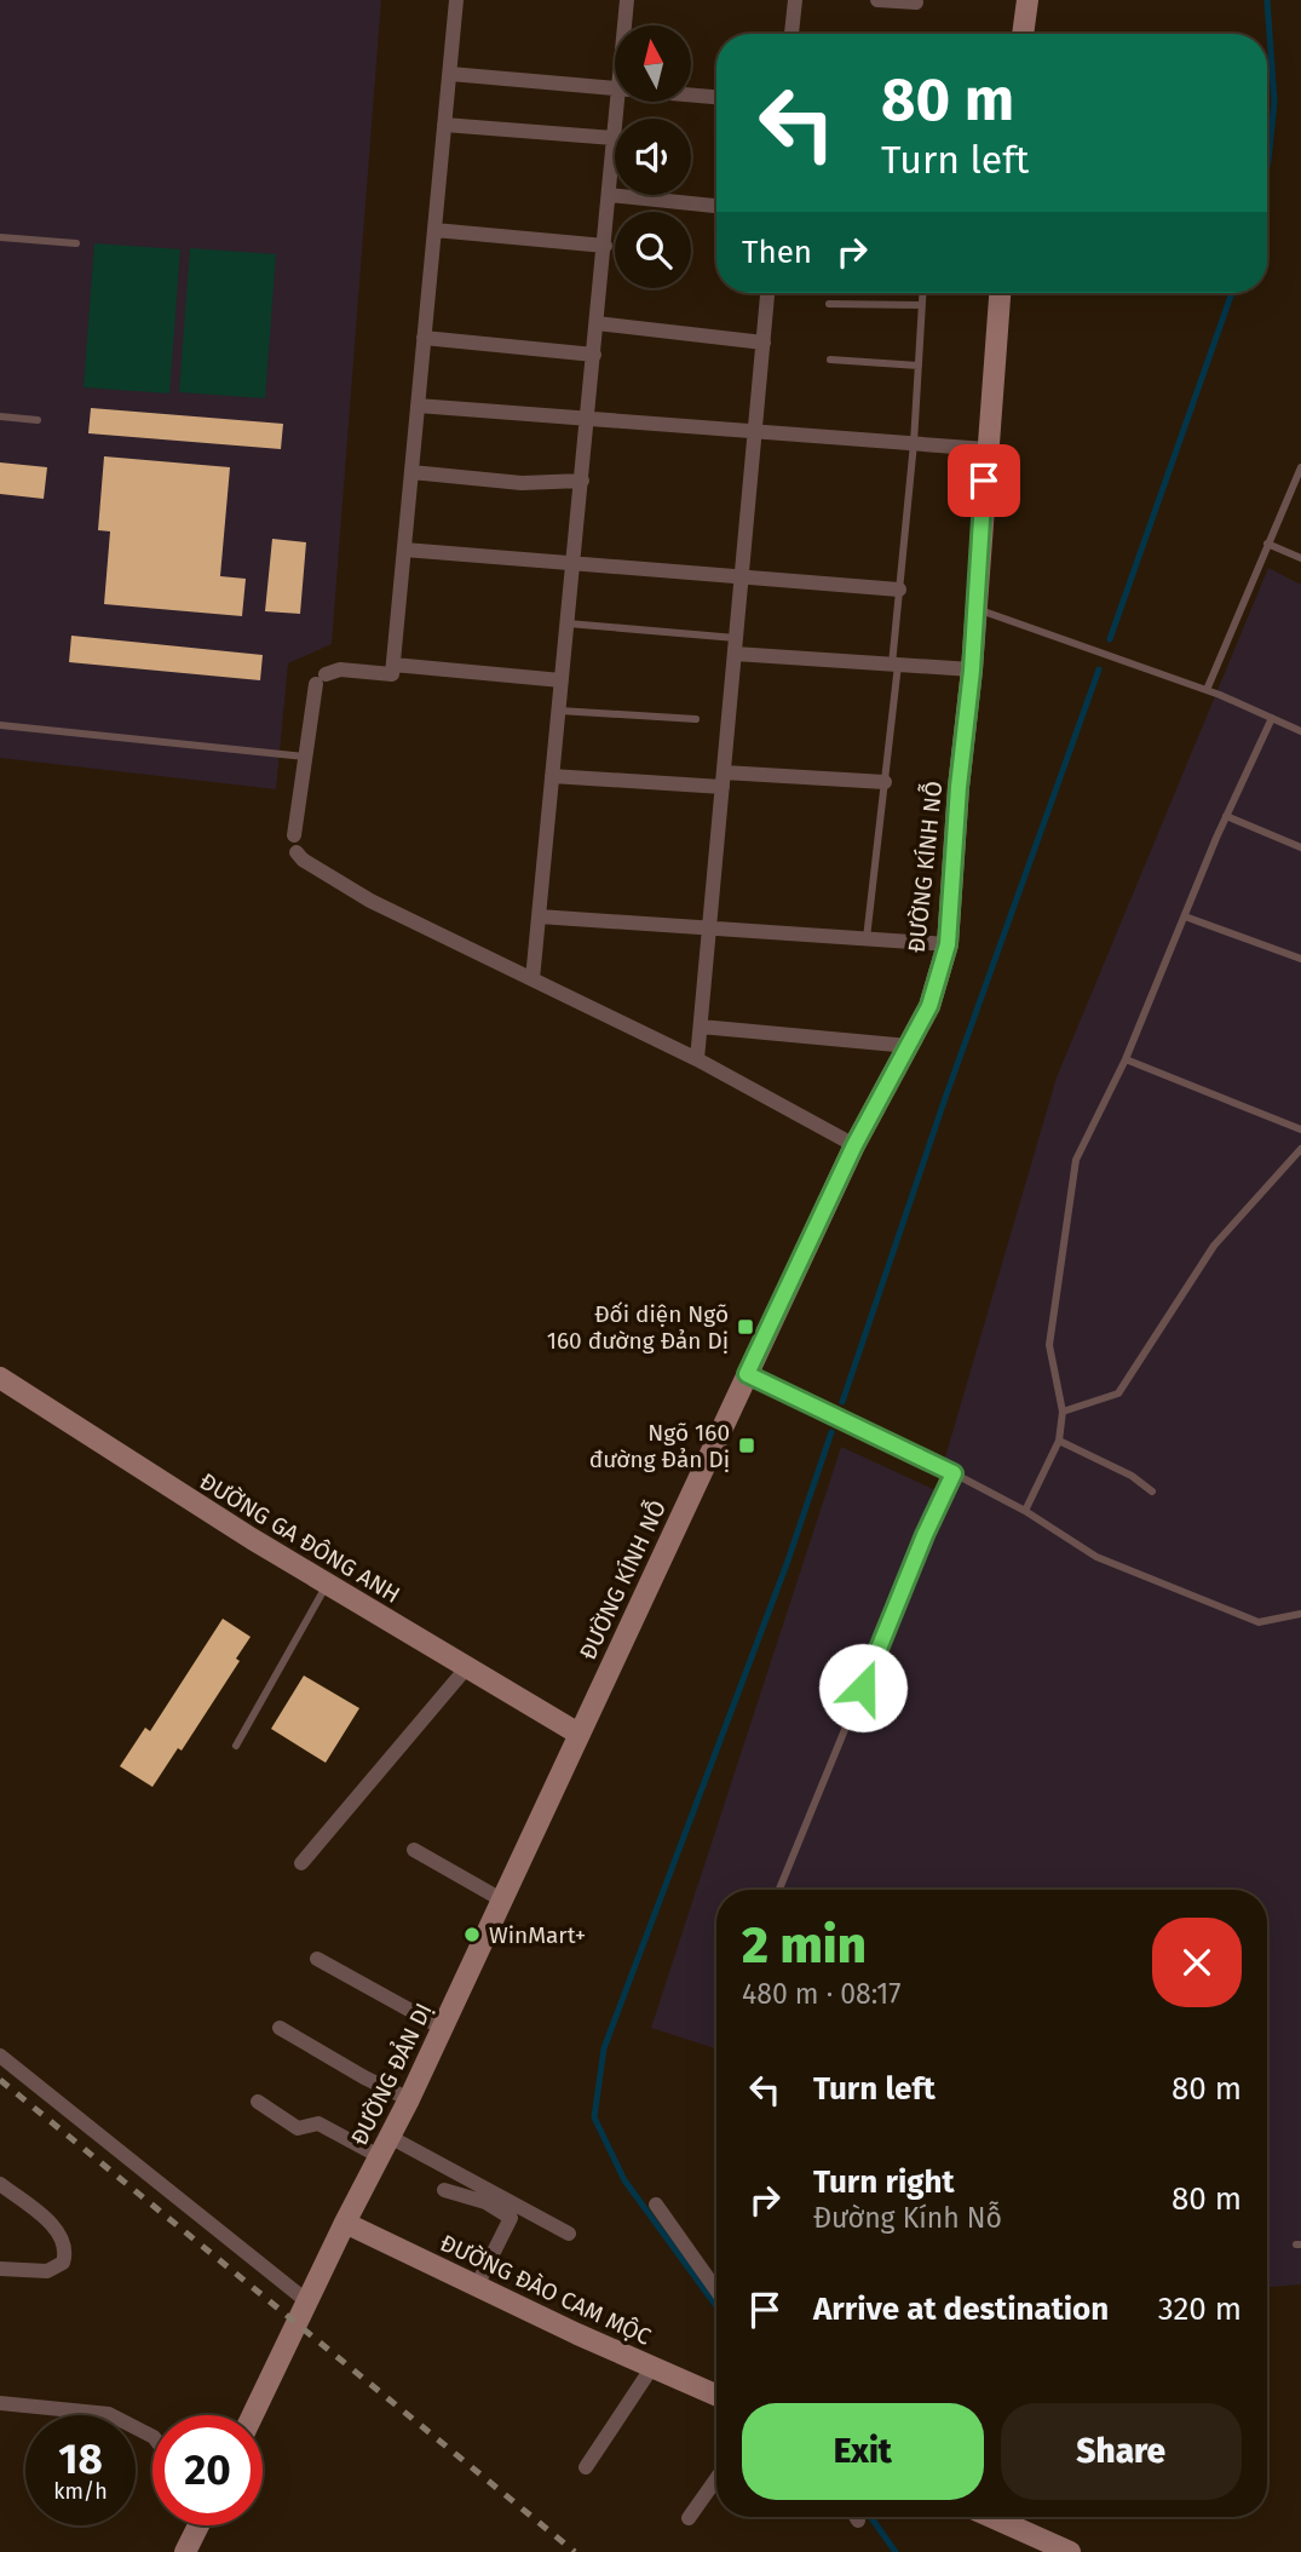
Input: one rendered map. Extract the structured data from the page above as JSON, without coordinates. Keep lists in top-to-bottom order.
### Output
{
  "streets": {
    "street": [
      "ĐƯỜNG KÍNH NỖ",
      "ĐƯỜNG GA ĐÔNG ANH",
      "ĐƯỜNG ĐẢN DỊ",
      "ĐƯỜNG ĐÀO CAM MỘC"
    ]
  },
  "crossings": [
    ["ĐƯỜNG KÍNH NỖ", "ĐƯỜNG GA ĐÔNG ANH"],
    ["ĐƯỜNG KÍNH NỖ", "ĐƯỜNG ĐẢN DỊ"],
    ["ĐƯỜNG GA ĐÔNG ANH", "ĐƯỜNG ĐẢN DỊ"],
    ["ĐƯỜNG ĐẢN DỊ", "ĐƯỜNG ĐÀO CAM MỘC"]
  ],
  "places": {
    "transit": ["Đối diện Ngõ 160 đường Đản Dị", "Ngõ 160 đường Đản Dị"],
    "other": ["WinMart+"]
  },
  "north": "top",
  "page": {
    "turn": ["80 m", "Turn left"],
    "then": "Then",
    "heading": ["2 min", "480 m · 08:17"],
    "list": [
      {
        "name": "Turn left",
        "value": "80 m"
      },
      {
        "name": "Turn right",
        "note": "Đường Kính Nỗ",
        "value": "80 m"
      },
      {
        "name": "Arrive at destination",
        "value": "320 m"
      }
    ],
    "buttons": ["Exit", "Share"],
    "speed": "18 km/h",
    "limit": "20"
  }
}
